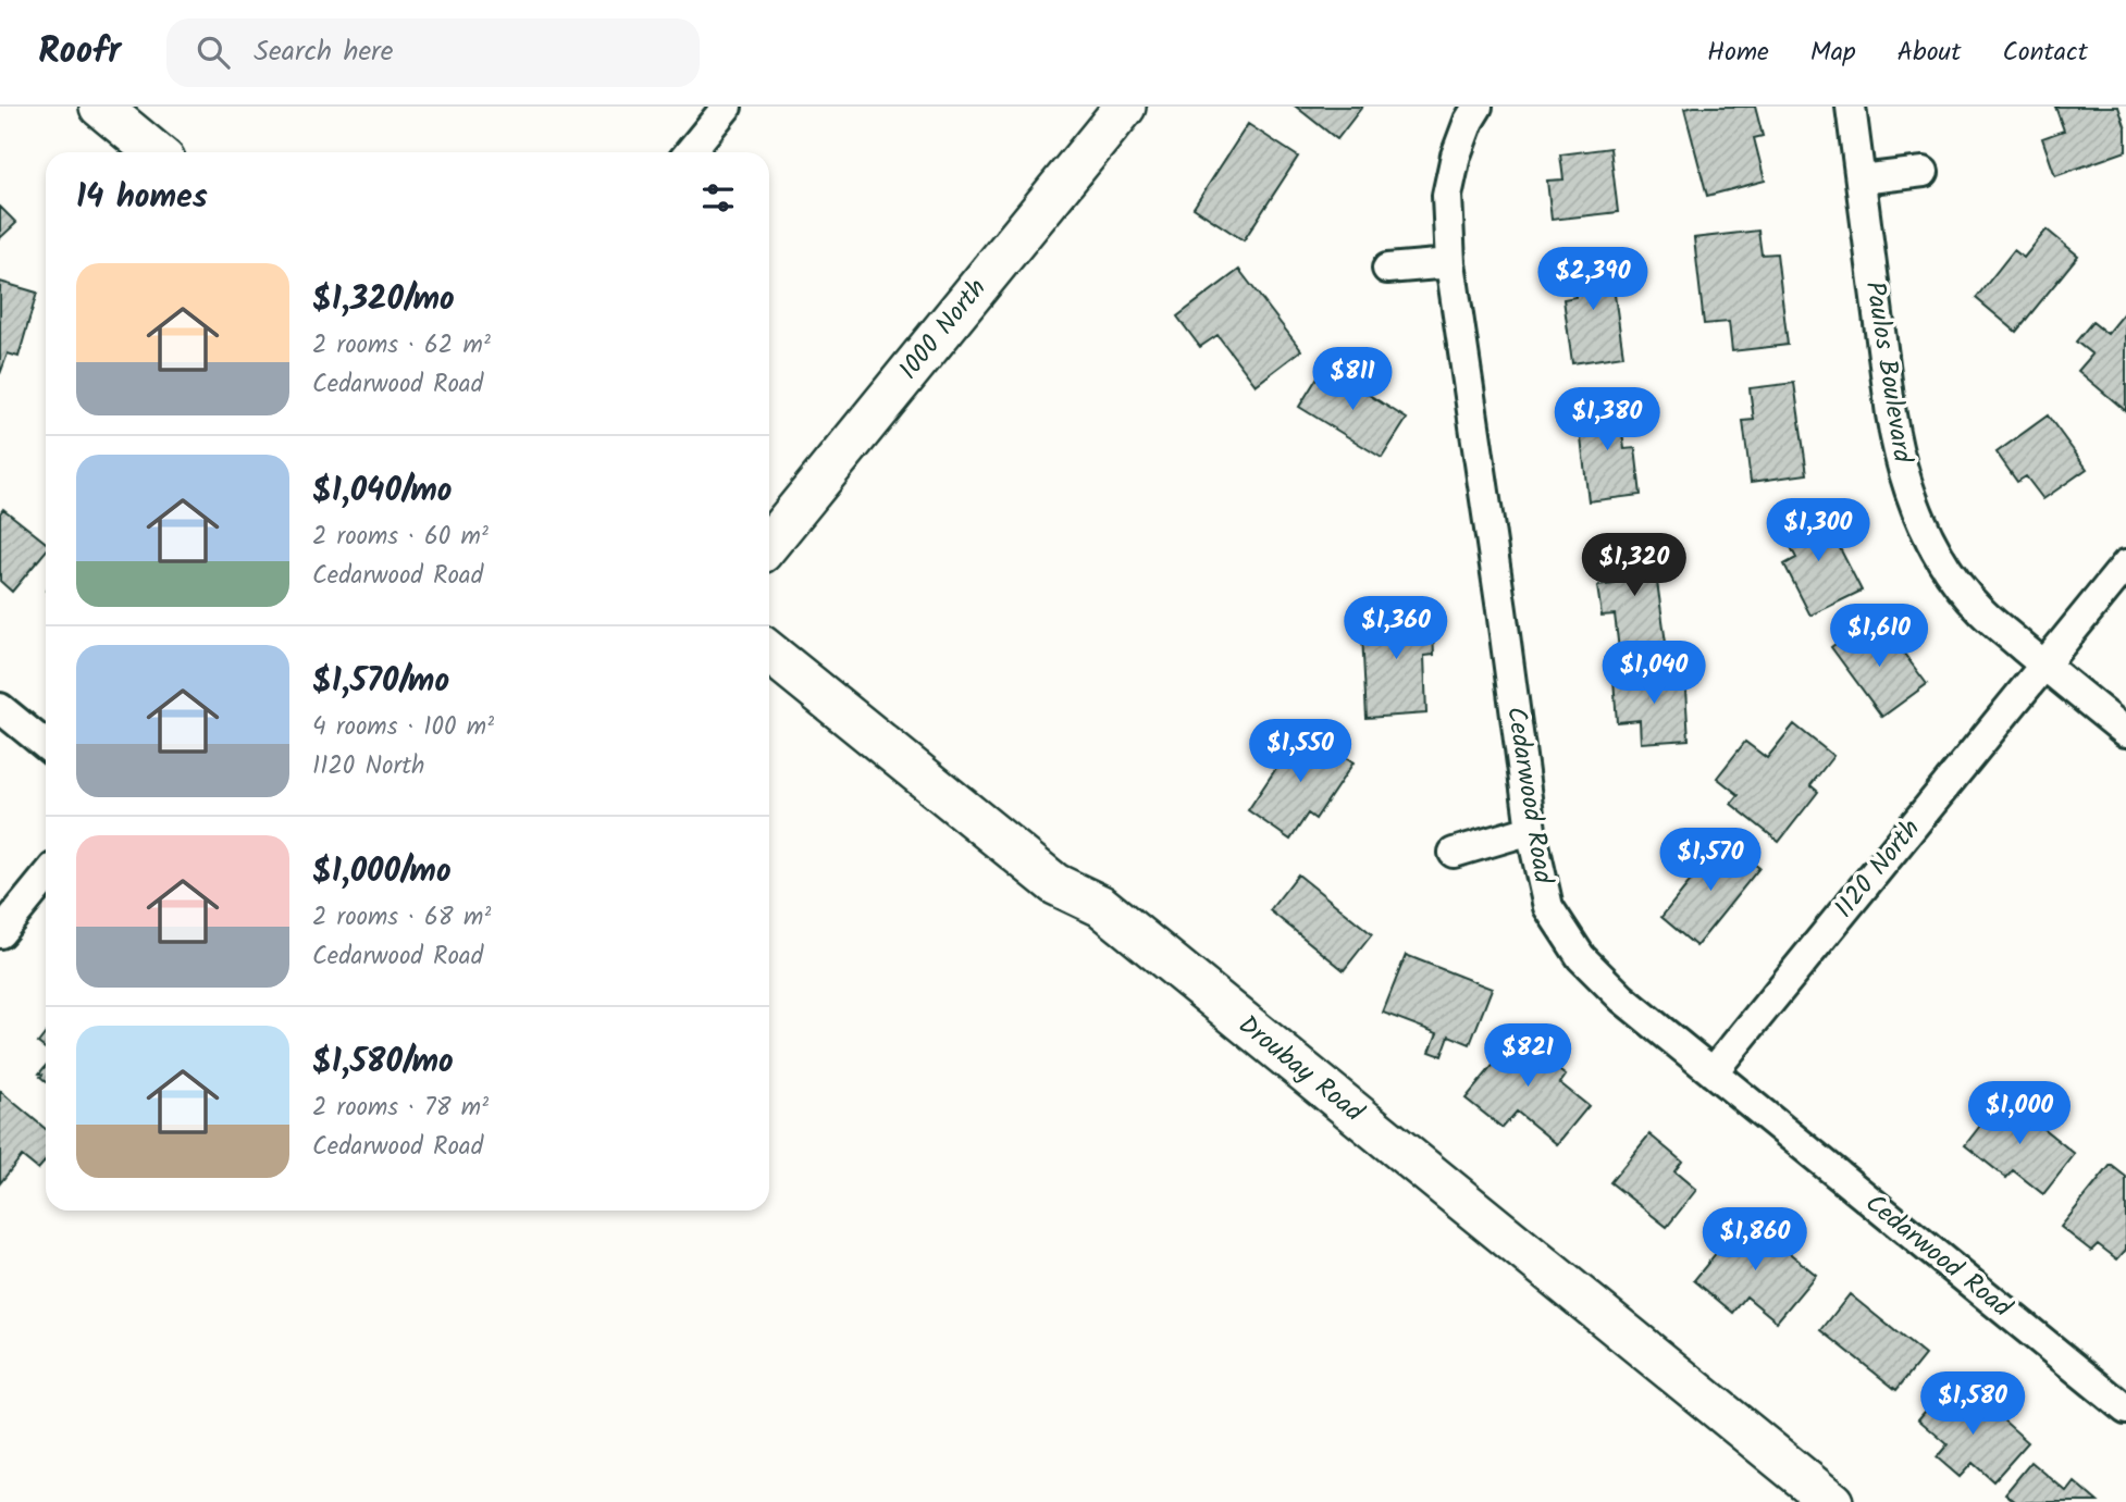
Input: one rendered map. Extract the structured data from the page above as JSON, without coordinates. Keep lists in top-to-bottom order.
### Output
{
  "streets": {
    "street": [
      "1000 North",
      "Paulos Boulevard",
      "Cedarwood Road",
      "1120 North",
      "Droubay Road"
    ]
  },
  "crossings": [
    ["Paulos Boulevard", "1120 North"],
    ["Cedarwood Road", "1120 North"]
  ],
  "page": {
    "header": "Roofr",
    "search": "Search here",
    "nav": [
      "Home",
      "Map",
      "About",
      "Contact"
    ],
    "heading": "14 homes",
    "list": [
      {
        "name": "$1,320/mo",
        "note": "2 rooms · 62 m² · Cedarwood Road"
      },
      {
        "name": "$1,040/mo",
        "note": "2 rooms · 60 m² · Cedarwood Road"
      },
      {
        "name": "$1,570/mo",
        "note": "4 rooms · 100 m² · 1120 North"
      },
      {
        "name": "$1,000/mo",
        "note": "2 rooms · 68 m² · Cedarwood Road"
      },
      {
        "name": "$1,580/mo",
        "note": "2 rooms · 78 m² · Cedarwood Road"
      }
    ],
    "price": [
      "$2,390",
      "$811",
      "$1,380",
      "$1,300",
      "$1,320",
      "$1,360",
      "$1,610",
      "$1,040",
      "$1,550",
      "$1,570",
      "$821",
      "$1,000",
      "$1,860",
      "$1,580"
    ]
  }
}
